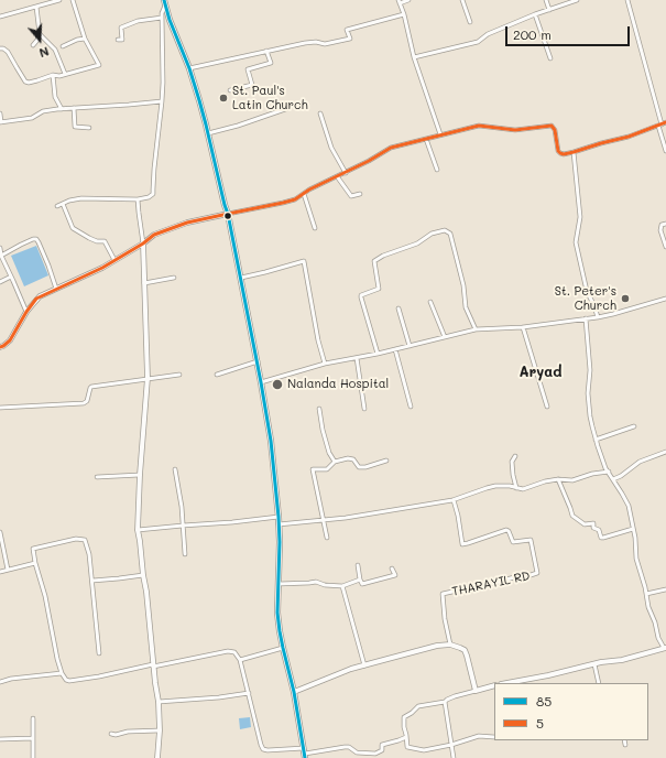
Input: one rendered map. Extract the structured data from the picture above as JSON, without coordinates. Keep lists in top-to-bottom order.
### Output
{
  "streets": {
    "street": ["THARAYIL RD"]
  },
  "districts": ["Aryad"],
  "places": ["St. Paul's Latin Church", "St. Peter's Church", "Nalanda Hospital"],
  "lines": ["transit line 85", "transit line 5"],
  "legend": ["85", "5"],
  "scale_bar": "200 m",
  "north": "bottom"
}
